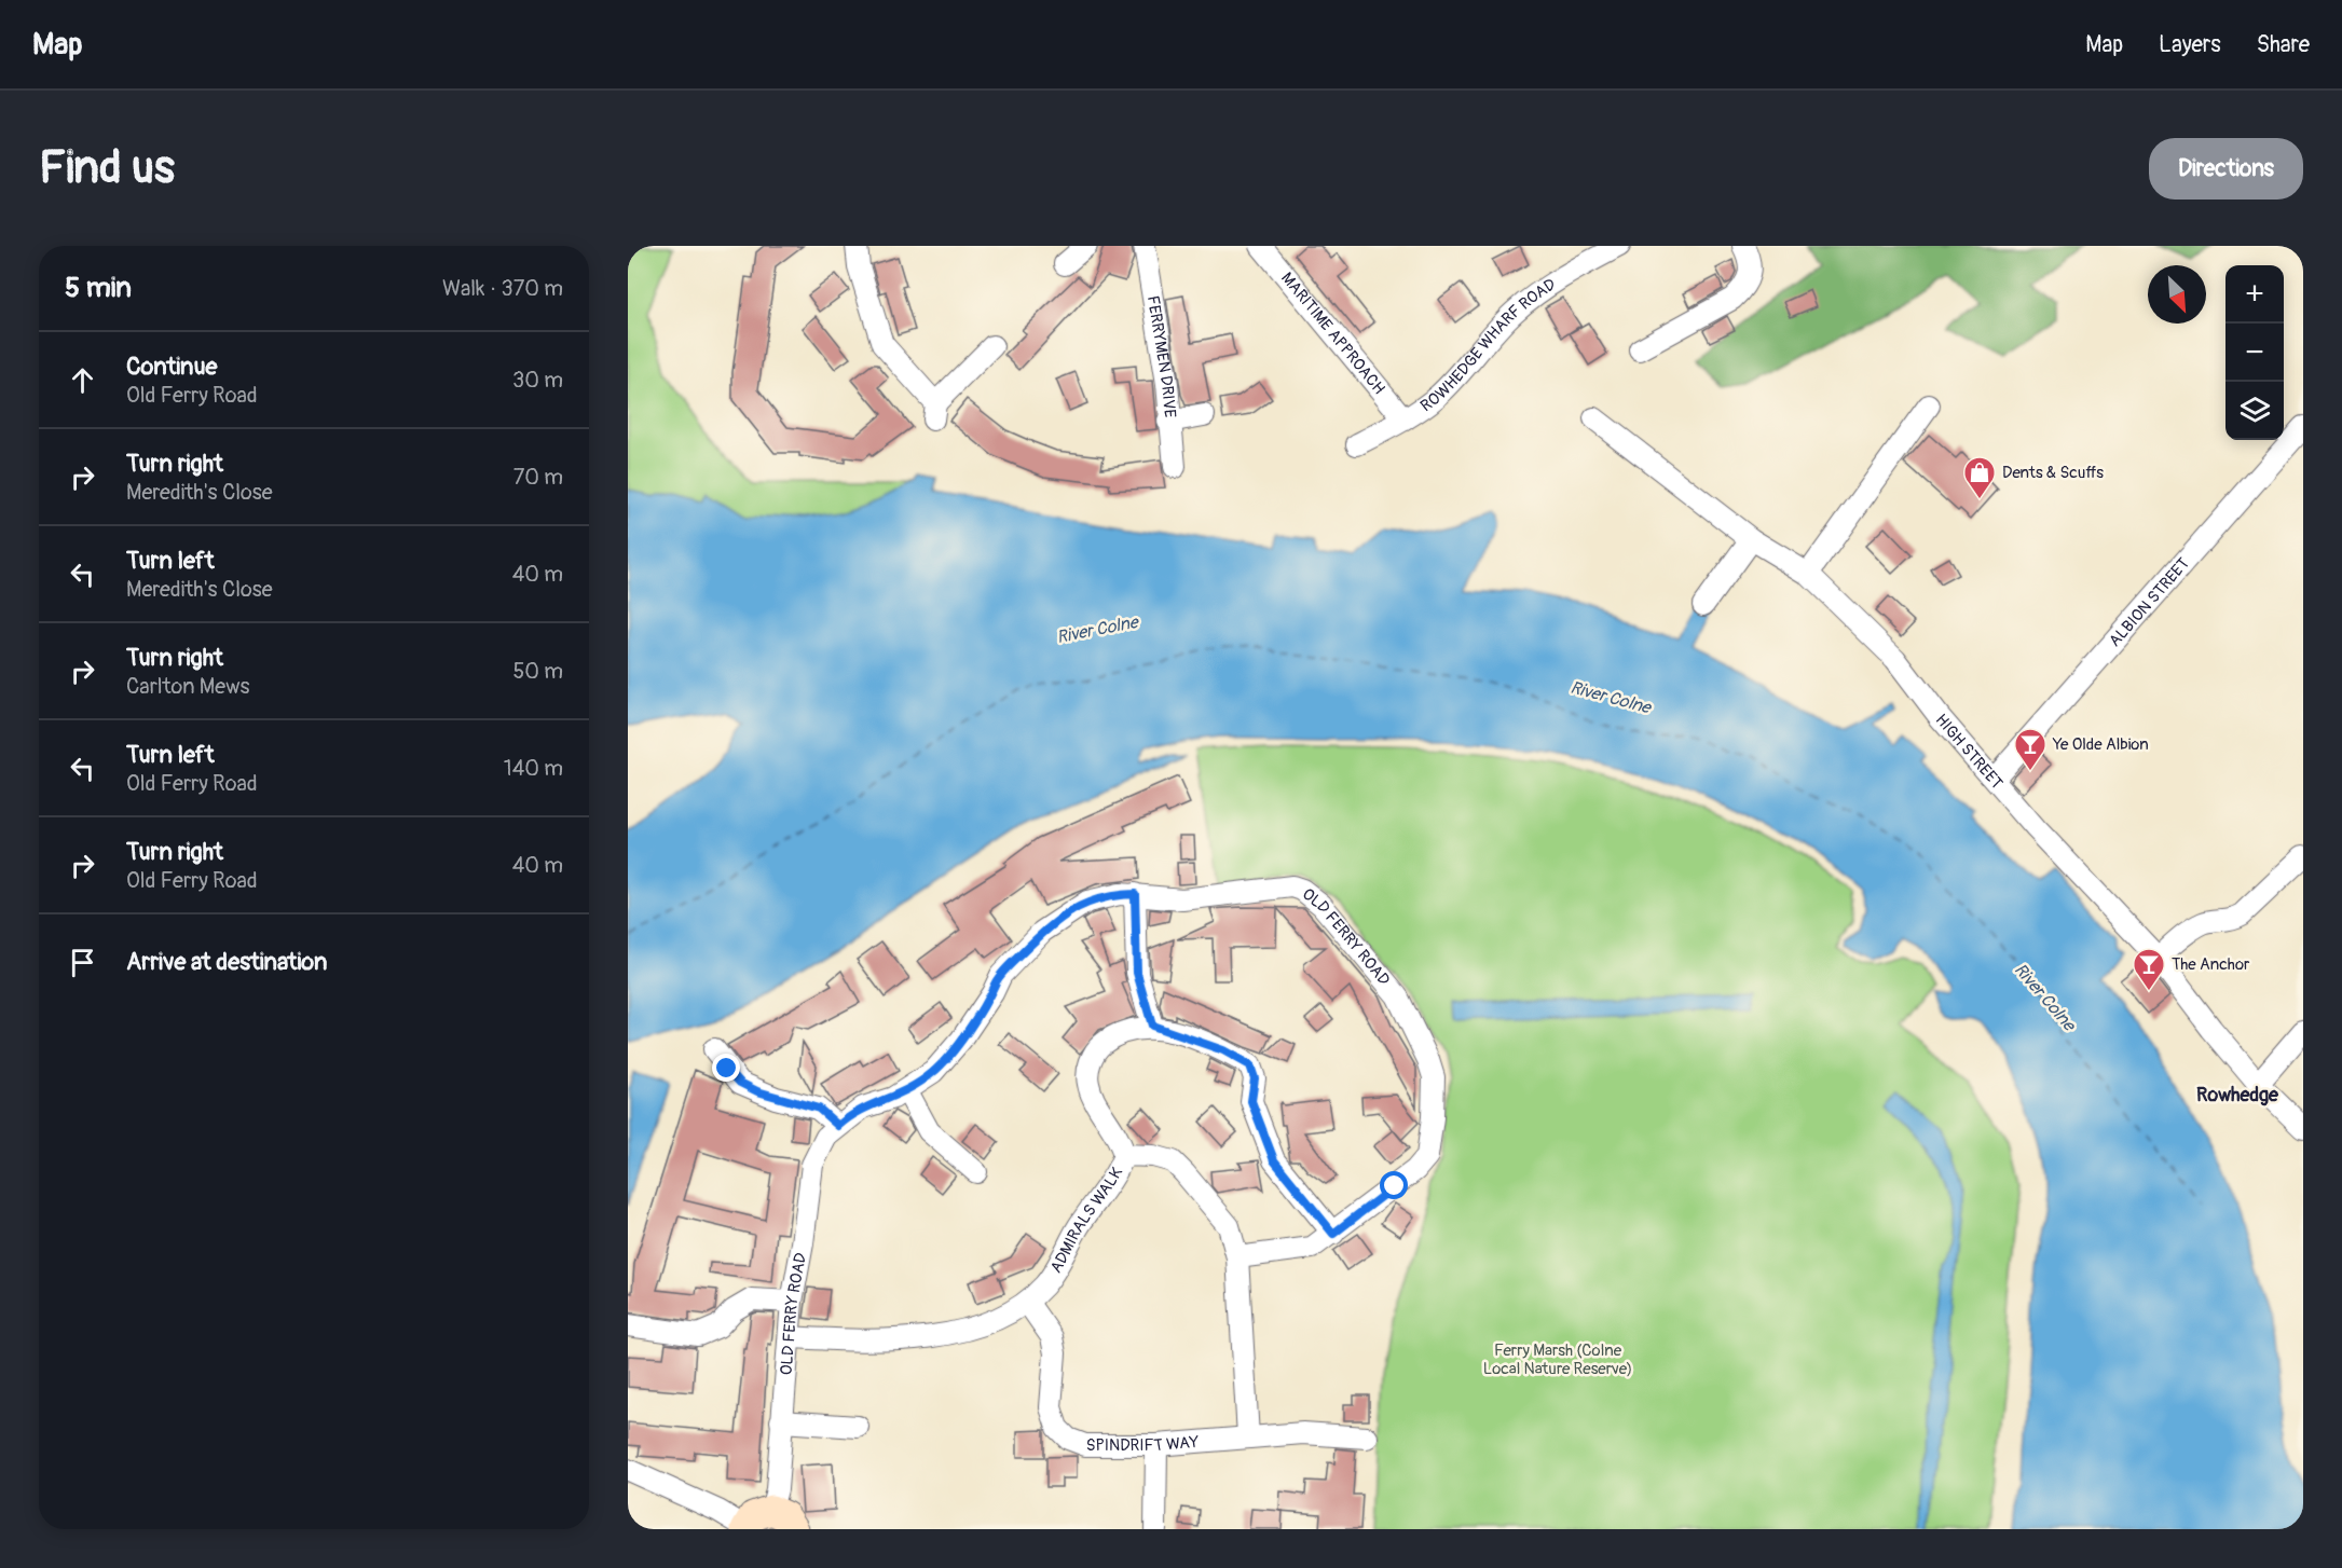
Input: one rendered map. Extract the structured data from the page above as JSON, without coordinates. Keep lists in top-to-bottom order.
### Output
{
  "streets": {
    "street": [
      "MARITIME APPROACH",
      "ROWHEDGE WHARF ROAD",
      "FERRYMEN DRIVE",
      "ALBION STREET",
      "HIGH STREET",
      "OLD FERRY ROAD",
      "ADMIRALS WALK",
      "SPINDRIFT WAY"
    ]
  },
  "crossings": [
    ["MARITIME APPROACH", "ROWHEDGE WHARF ROAD"],
    ["ALBION STREET", "HIGH STREET"],
    ["OLD FERRY ROAD", "ADMIRALS WALK"],
    ["ADMIRALS WALK", "SPINDRIFT WAY"]
  ],
  "districts": ["Rowhedge"],
  "water": ["River Colne"],
  "parks": ["Ferry Marsh (Colne Local Nature Reserve)"],
  "places": {
    "shop": ["Dents & Scuffs"],
    "bar": ["Ye Olde Albion", "The Anchor"]
  },
  "north": "bottom right",
  "page": {
    "header": "Map",
    "nav": ["Map", "Layers", "Share"],
    "buttons": "Directions",
    "title": "Find us",
    "heading": ["5 min", "Walk · 370 m"],
    "map_buttons": ["+", "−"],
    "list": [
      ["Continue", "Old Ferry Road", "30 m"],
      ["Turn right", "Meredith's Close", "70 m"],
      ["Turn left", "Meredith's Close", "40 m"],
      ["Turn right", "Carlton Mews", "50 m"],
      ["Turn left", "Old Ferry Road", "140 m"],
      ["Turn right", "Old Ferry Road", "40 m"],
      "Arrive at destination"
    ]
  }
}
